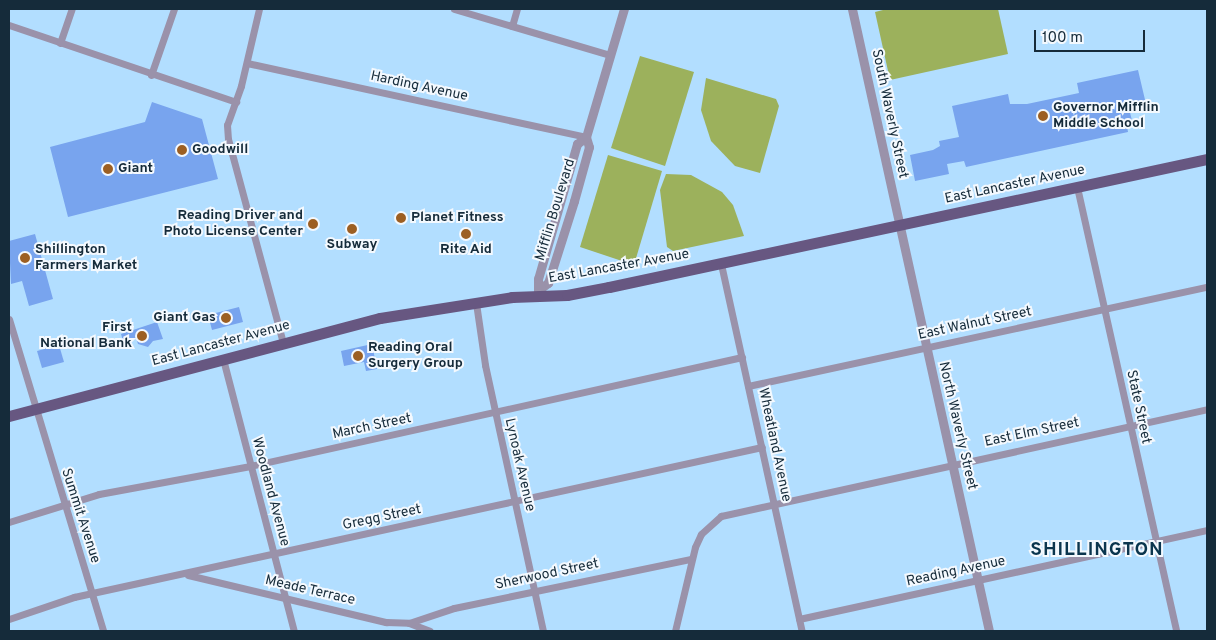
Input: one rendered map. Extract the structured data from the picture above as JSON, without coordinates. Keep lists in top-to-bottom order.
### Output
{
  "streets": {
    "main road": ["East Lancaster Avenue"],
    "street": [
      "Harding Avenue",
      "South Waverly Street",
      "Mifflin Boulevard",
      "East Walnut Street",
      "State Street",
      "North Waverly Street",
      "March Street",
      "East Elm Street",
      "Wheatland Avenue",
      "Lynoak Avenue",
      "Woodland Avenue",
      "Summit Avenue",
      "Gregg Street",
      "Reading Avenue",
      "Sherwood Street",
      "Meade Terrace"
    ]
  },
  "crossings": [
    ["Harding Avenue", "Mifflin Boulevard"],
    ["South Waverly Street", "East Lancaster Avenue"],
    ["South Waverly Street", "North Waverly Street"],
    ["East Lancaster Avenue", "Mifflin Boulevard"],
    ["East Lancaster Avenue", "State Street"],
    ["East Lancaster Avenue", "North Waverly Street"],
    ["East Lancaster Avenue", "Wheatland Avenue"],
    ["East Lancaster Avenue", "Lynoak Avenue"],
    ["East Lancaster Avenue", "Woodland Avenue"],
    ["East Lancaster Avenue", "Summit Avenue"],
    ["East Walnut Street", "State Street"],
    ["East Walnut Street", "North Waverly Street"],
    ["East Walnut Street", "Wheatland Avenue"],
    ["State Street", "East Elm Street"],
    ["State Street", "Reading Avenue"],
    ["North Waverly Street", "East Elm Street"],
    ["North Waverly Street", "Reading Avenue"],
    ["March Street", "Wheatland Avenue"],
    ["March Street", "Lynoak Avenue"],
    ["March Street", "Woodland Avenue"],
    ["March Street", "Summit Avenue"],
    ["East Elm Street", "Wheatland Avenue"],
    ["East Elm Street", "Sherwood Street"],
    ["Wheatland Avenue", "Gregg Street"],
    ["Wheatland Avenue", "Reading Avenue"],
    ["Lynoak Avenue", "Gregg Street"],
    ["Lynoak Avenue", "Sherwood Street"],
    ["Woodland Avenue", "Gregg Street"],
    ["Woodland Avenue", "Meade Terrace"],
    ["Summit Avenue", "Gregg Street"],
    ["Gregg Street", "Meade Terrace"],
    ["Sherwood Street", "Meade Terrace"]
  ],
  "districts": ["SHILLINGTON"],
  "places": [
    "Governor Mifflin Middle School",
    "Goodwill",
    "Giant",
    "Planet Fitness",
    "Reading Driver and Photo License Center",
    "Subway",
    "Rite Aid",
    "Shillington Farmers Market",
    "Giant Gas",
    "First National Bank",
    "Reading Oral Surgery Group"
  ],
  "scale_bar": "100 m"
}
